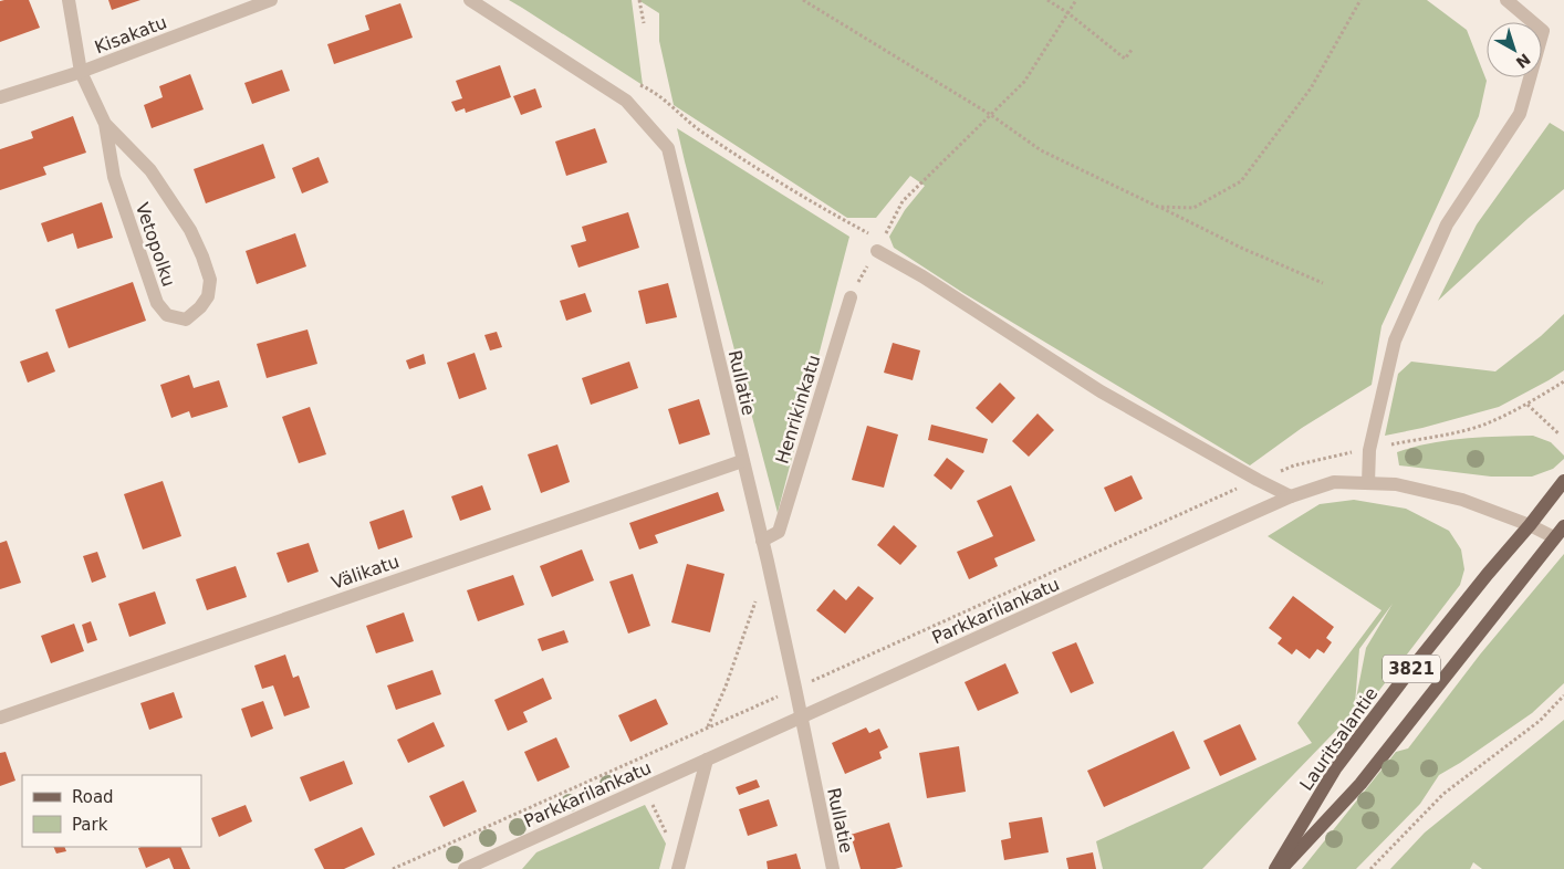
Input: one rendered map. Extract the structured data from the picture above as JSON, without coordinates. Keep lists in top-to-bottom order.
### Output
{
  "streets": {
    "main road": ["3821", "Lauritsalantie"],
    "street": [
      "Kisakatu",
      "Vetopolku",
      "Rullatie",
      "Henrikinkatu",
      "Välikatu",
      "Parkkarilankatu"
    ]
  },
  "crossings": [
    ["Kisakatu", "Vetopolku"],
    ["Rullatie", "Henrikinkatu"],
    ["Rullatie", "Välikatu"],
    ["Rullatie", "Parkkarilankatu"],
    ["Parkkarilankatu", "3821"],
    ["Parkkarilankatu", "Lauritsalantie"]
  ],
  "legend": ["Road", "Park"],
  "north": "bottom right"
}
